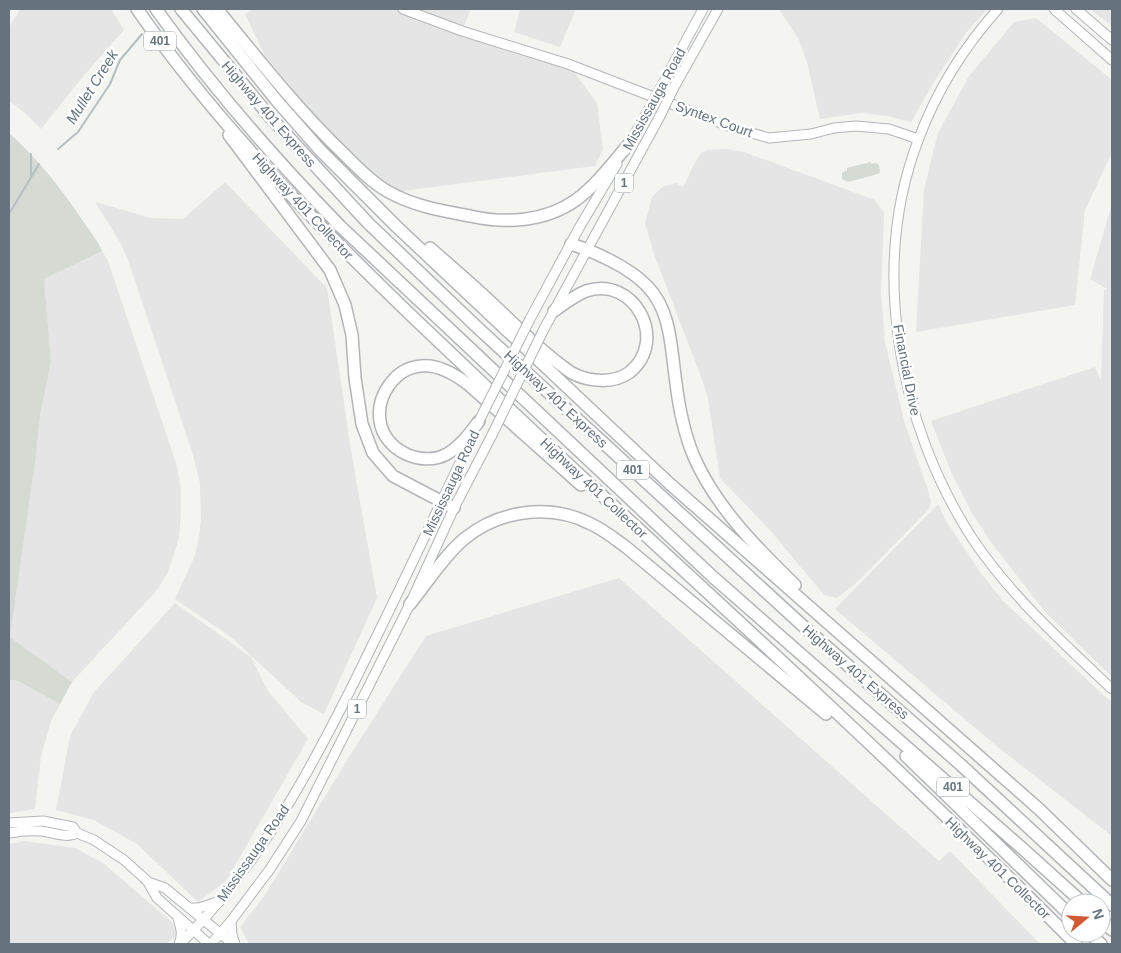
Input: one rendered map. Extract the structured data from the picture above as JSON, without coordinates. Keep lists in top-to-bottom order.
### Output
{
  "streets": {
    "highway": ["401", "Highway 401 Express", "Highway 401 Collector"],
    "main road": [
      "Mississauga Road",
      "Syntex Court",
      "1",
      "Financial Drive"
    ]
  },
  "crossings": [
    ["Syntex Court", "Financial Drive"]
  ],
  "water": ["Mullet Creek"],
  "north": "right"
}
